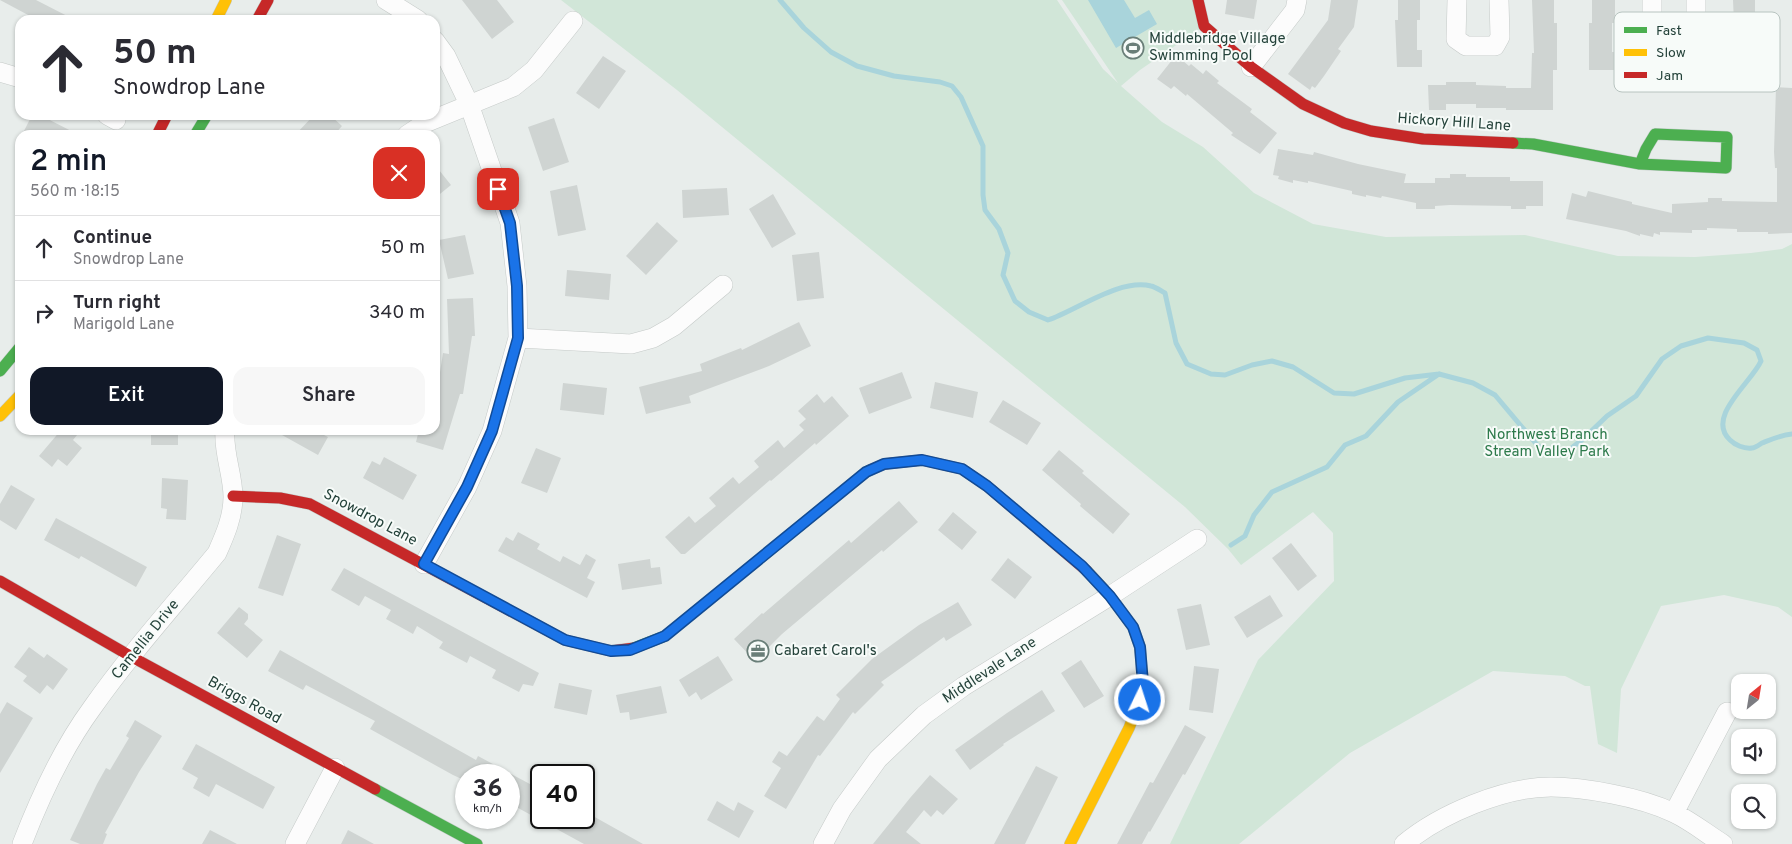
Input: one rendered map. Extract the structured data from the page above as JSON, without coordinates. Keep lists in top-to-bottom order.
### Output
{
  "streets": {
    "street": [
      "Hickory Hill Lane",
      "Snowdrop Lane",
      "Camellia Drive",
      "Middlevale Lane",
      "Briggs Road"
    ]
  },
  "crossings": [
    ["Snowdrop Lane", "Camellia Drive"],
    ["Snowdrop Lane", "Middlevale Lane"],
    ["Camellia Drive", "Briggs Road"]
  ],
  "parks": ["Northwest Branch Stream Valley Park"],
  "places": {
    "sports": ["Middlebridge Village Swimming Pool"],
    "office": ["Cabaret Carol's"]
  },
  "legend": ["Fast", "Slow", "Jam"],
  "north": "top right",
  "page": {
    "turn": ["50 m", "Snowdrop Lane"],
    "heading": ["2 min", "560 m · 18:15"],
    "list": [
      {
        "name": "Continue",
        "note": "Snowdrop Lane",
        "value": "50 m"
      },
      {
        "name": "Turn right",
        "note": "Marigold Lane",
        "value": "340 m"
      }
    ],
    "buttons": ["Exit", "Share"],
    "speed": "36 km/h",
    "limit": "40"
  }
}
